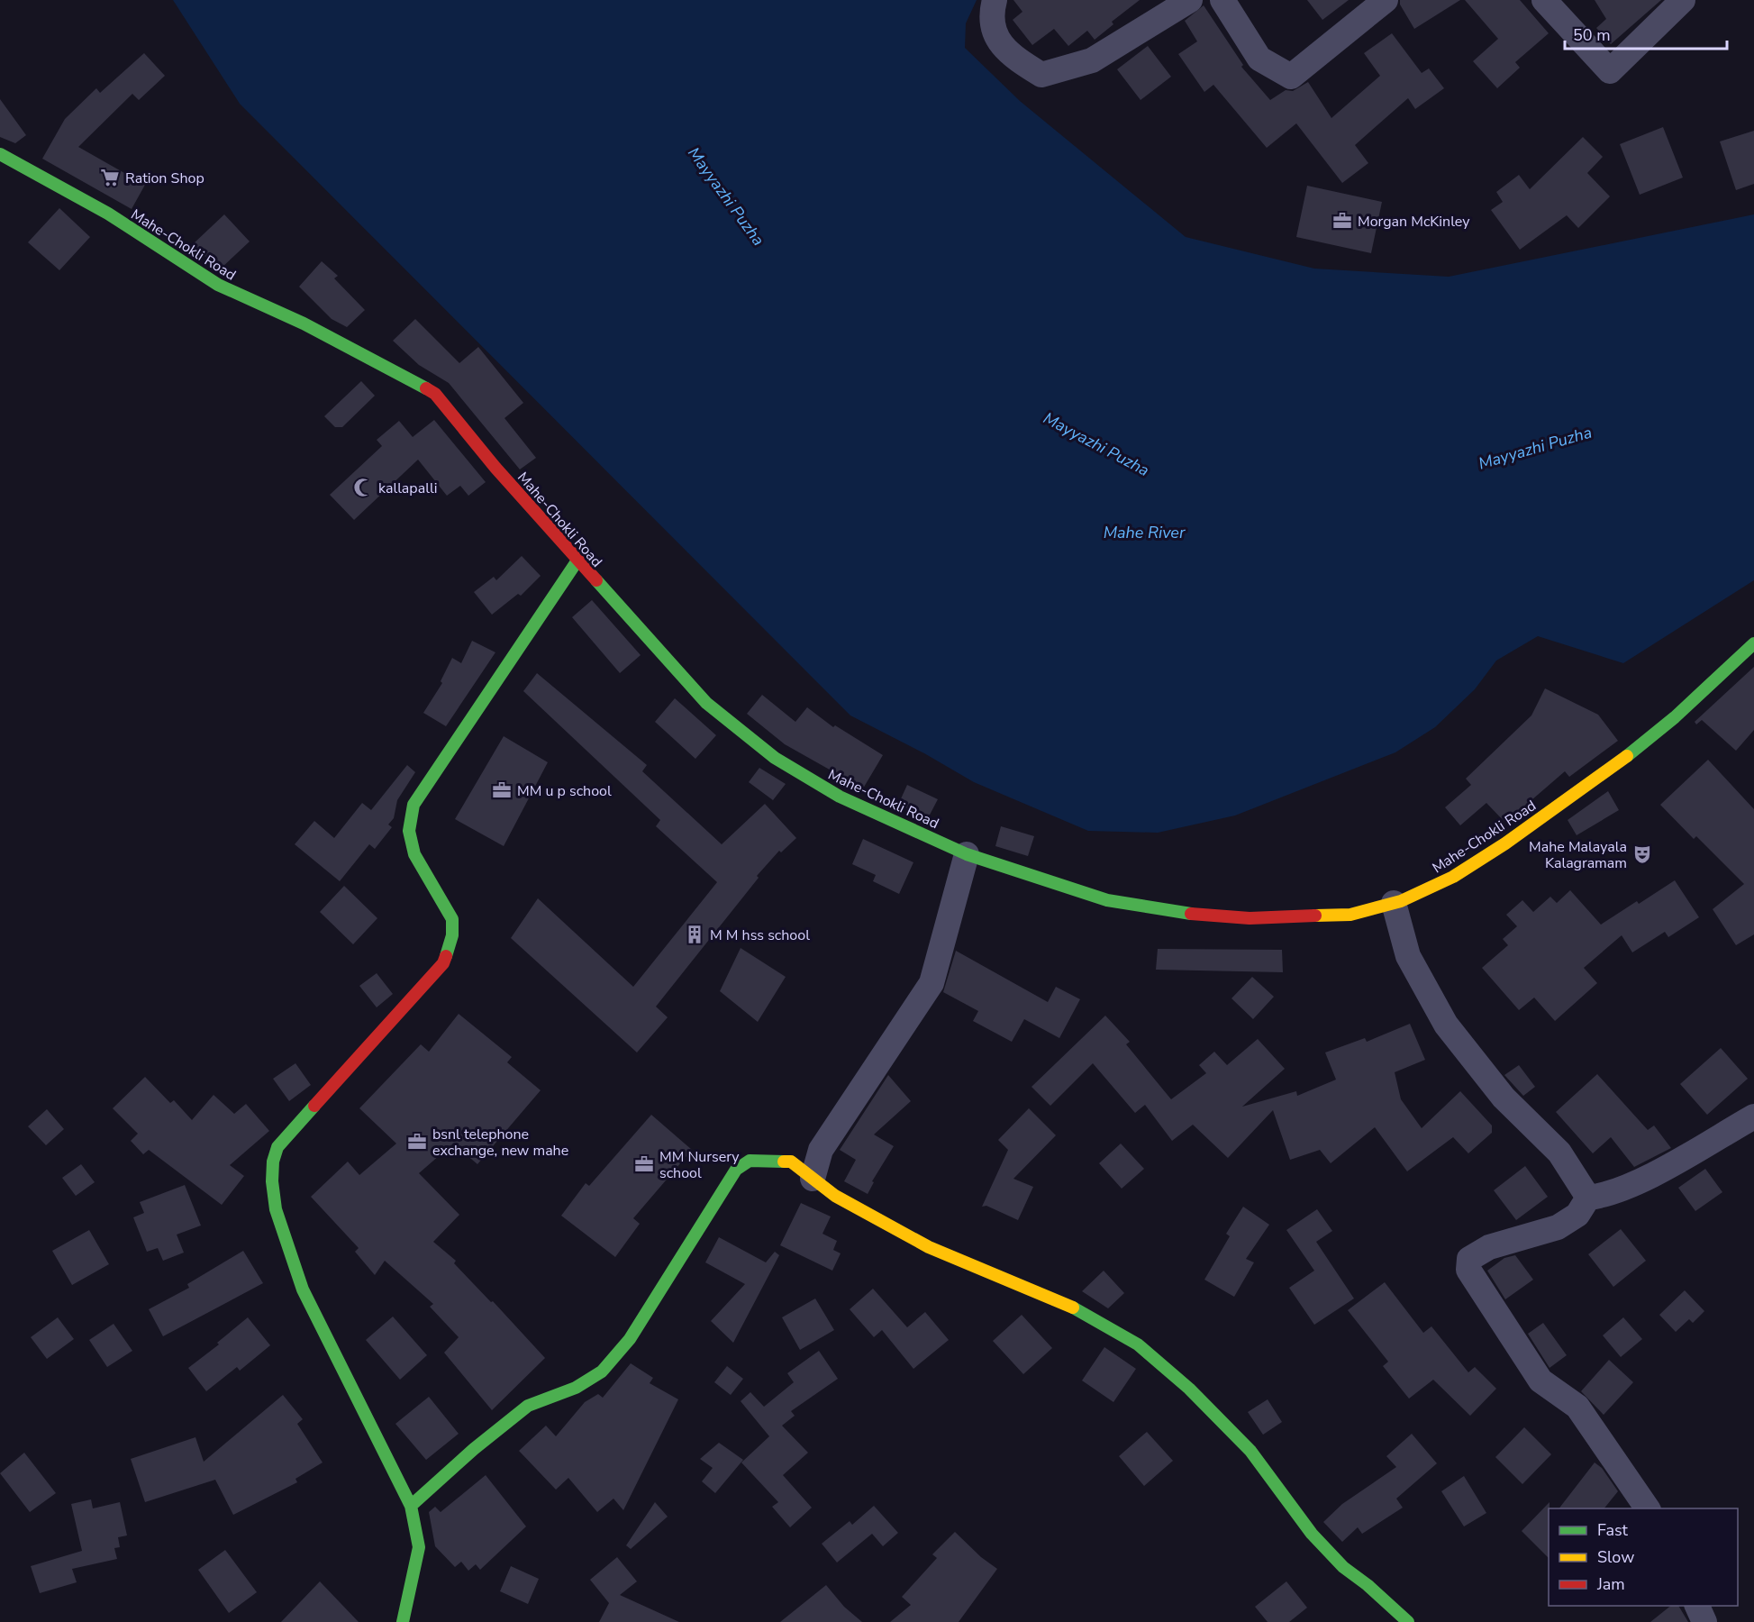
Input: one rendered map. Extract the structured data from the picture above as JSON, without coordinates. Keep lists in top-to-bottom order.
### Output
{
  "streets": {
    "street": ["Mahe-Chokli Road"]
  },
  "water": ["Mayyazhi Puzha", "Mahe River"],
  "places": {
    "supermarket": ["Ration Shop"],
    "office": [
      "Morgan McKinley",
      "MM u p school",
      "bsnl telephone exchange, new mahe",
      "MM Nursery school"
    ],
    "mosque": ["kallapalli"],
    "theatre": ["Mahe Malayala Kalagramam"],
    "building": ["M M hss school"]
  },
  "legend": ["Fast", "Slow", "Jam"],
  "scale_bar": "50 m"
}
